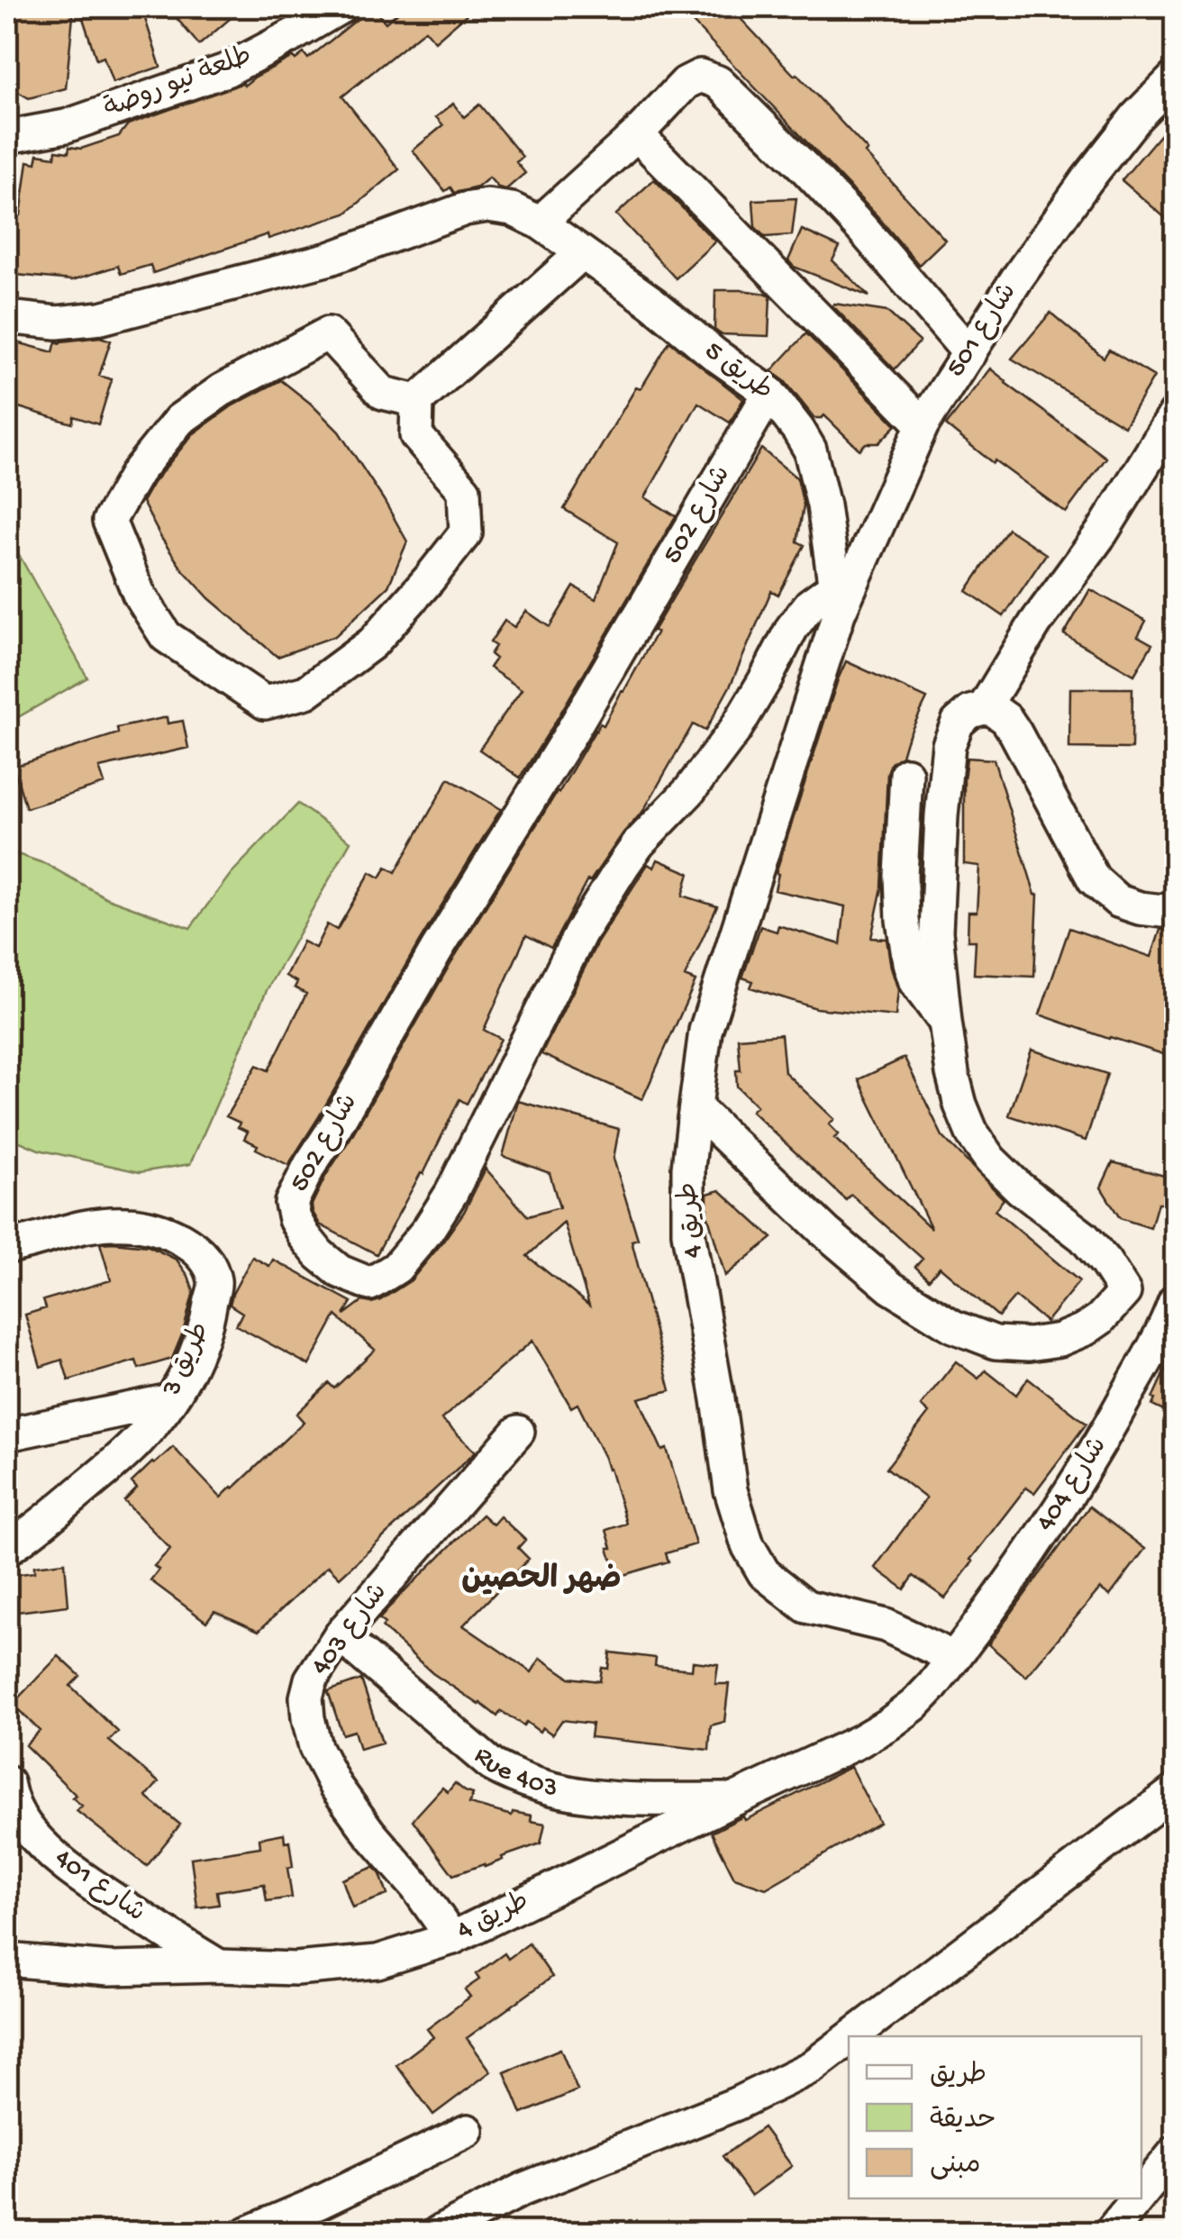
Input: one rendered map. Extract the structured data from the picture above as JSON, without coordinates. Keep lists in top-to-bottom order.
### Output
{
  "streets": {
    "street": [
      "طلعة نيو روضة",
      "شارع 501",
      "طريق 5",
      "شارع 502",
      "طريق 4",
      "طريق 3",
      "شارع 404",
      "شارع 403",
      "Rue 403",
      "شارع 401"
    ]
  },
  "crossings": [
    ["شارع 501", "طريق 5"],
    ["شارع 501", "شارع 502"],
    ["طريق 5", "شارع 502"],
    ["طريق 5", "طريق 4"],
    ["طريق 4", "شارع 404"],
    ["طريق 4", "شارع 403"],
    ["طريق 4", "Rue 403"],
    ["طريق 4", "شارع 401"],
    ["شارع 403", "Rue 403"]
  ],
  "districts": ["ضهر الحصين"],
  "legend": ["طريق", "حديقة", "مبنى"]
}
